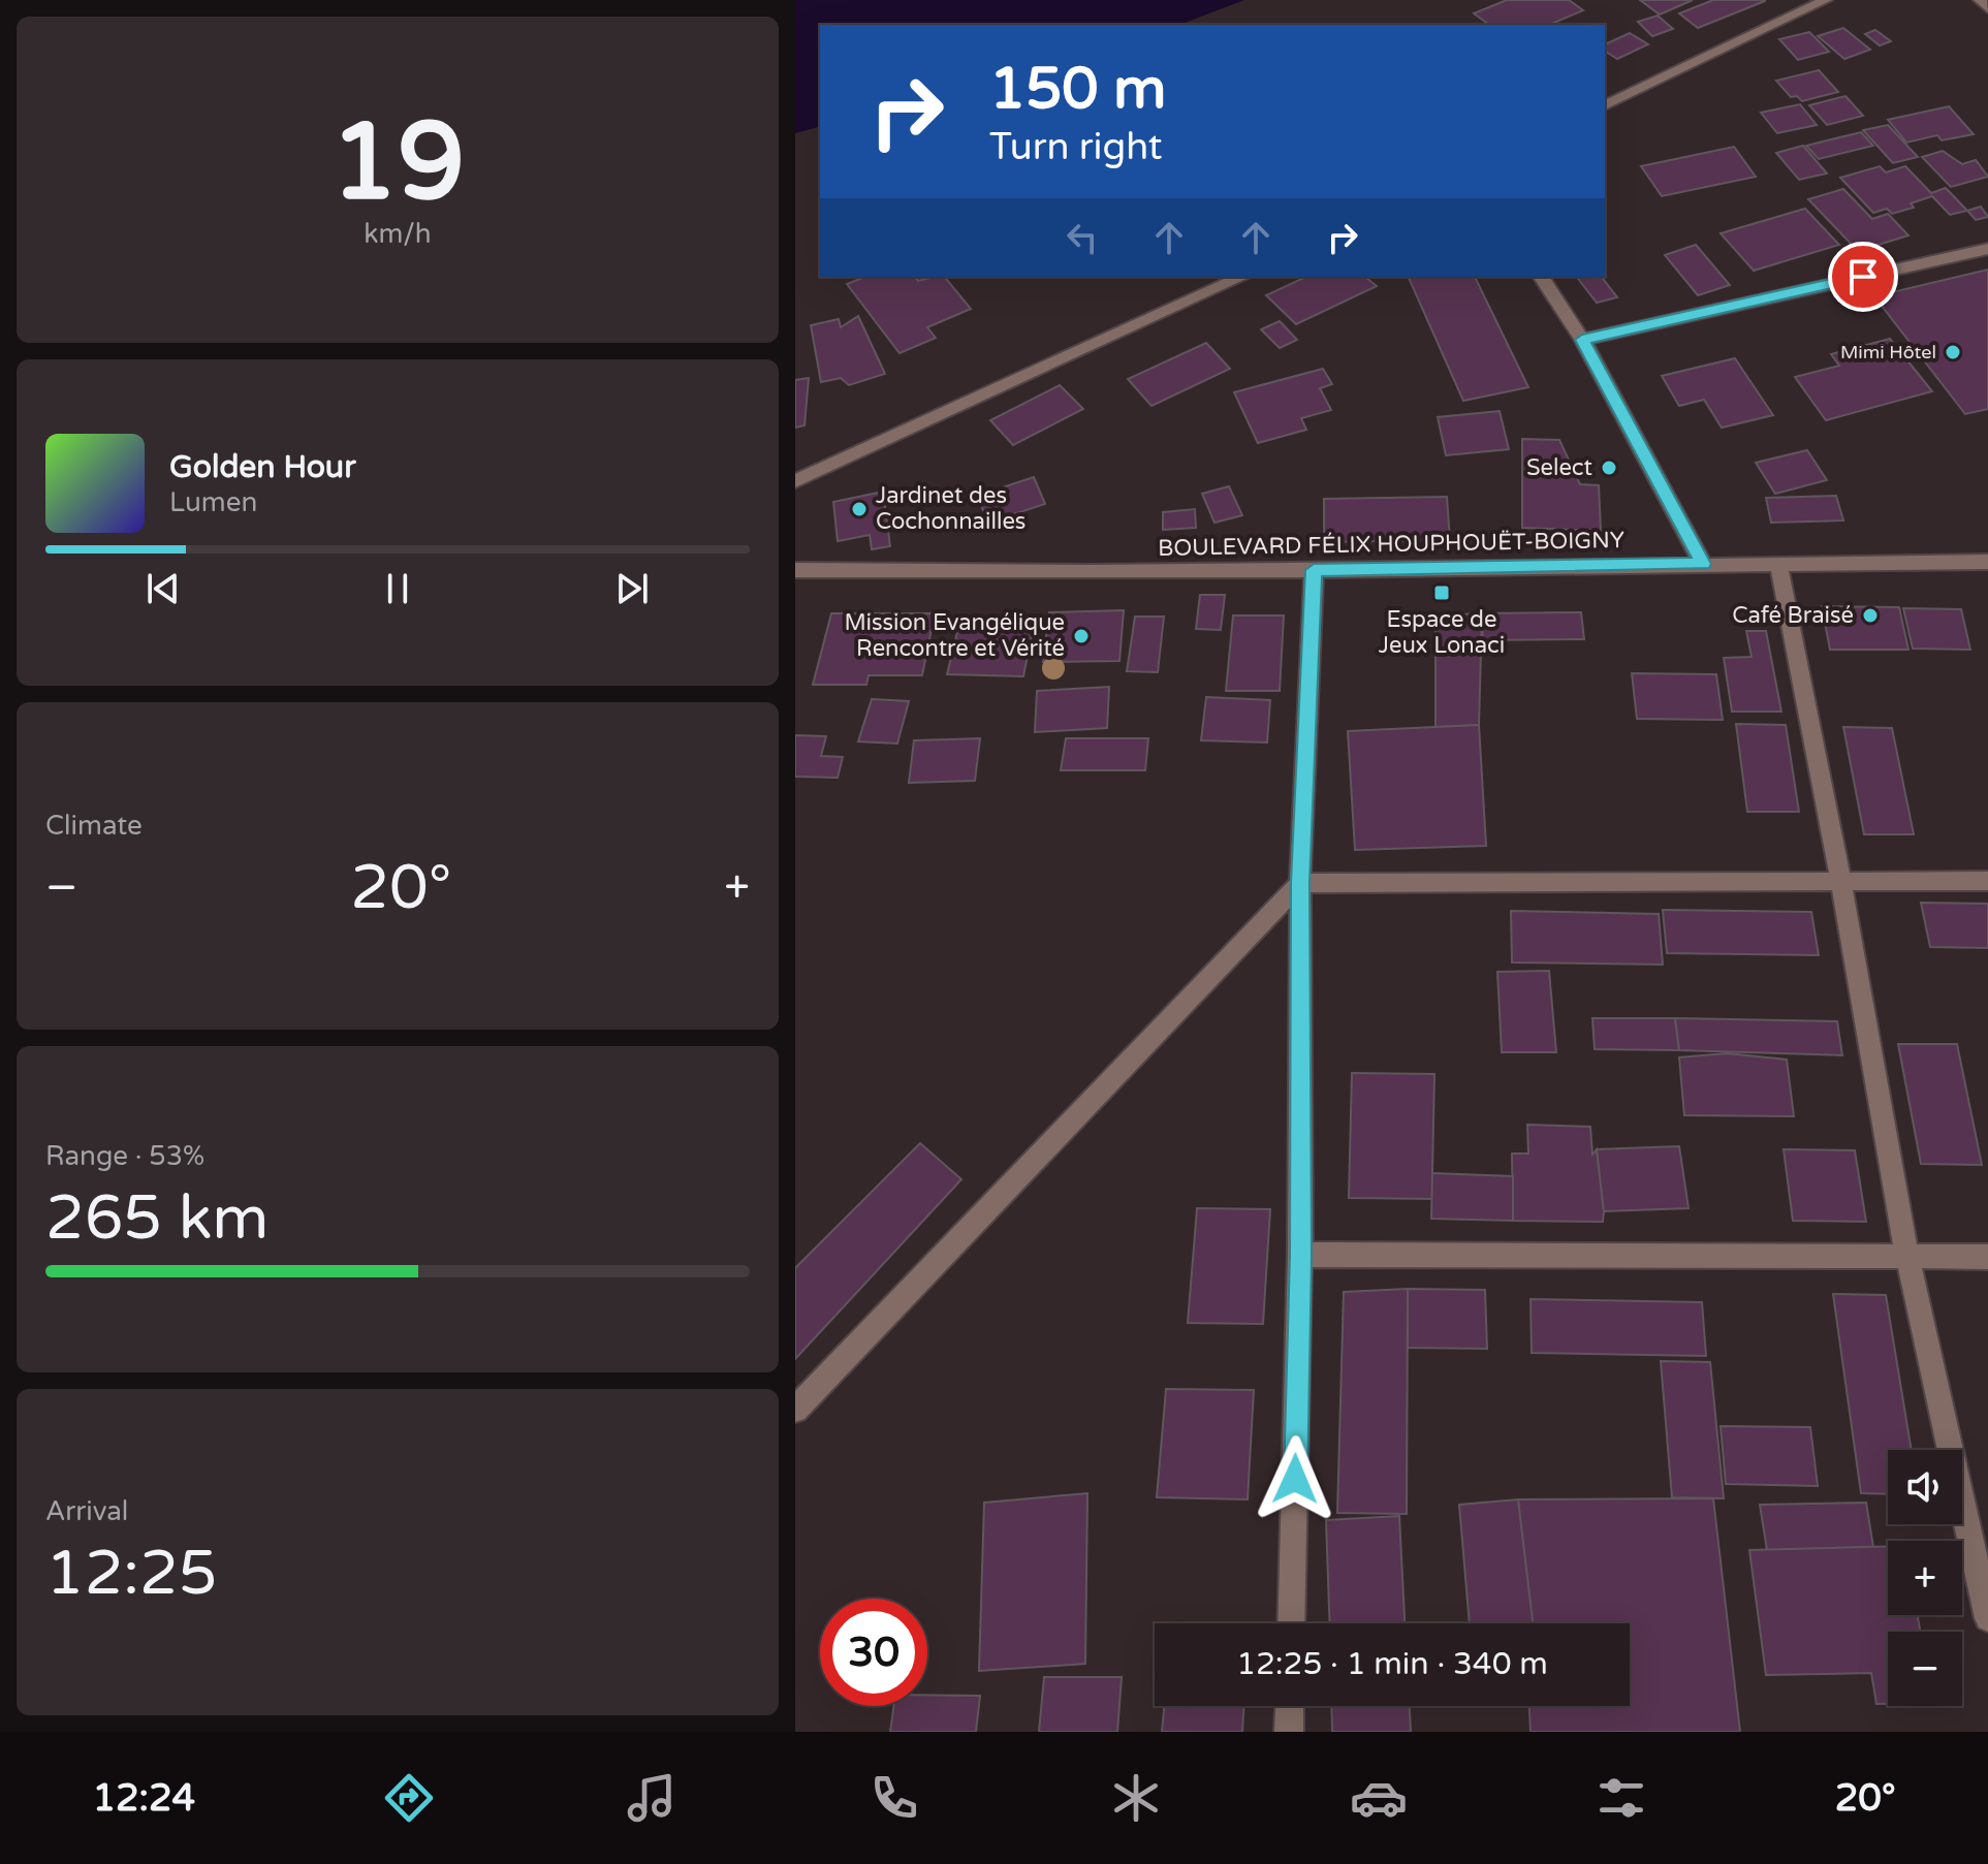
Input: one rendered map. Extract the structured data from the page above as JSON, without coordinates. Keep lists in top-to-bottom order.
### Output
{
  "streets": {
    "street": ["BOULEVARD FÉLIX HOUPHOUËT-BOIGNY"]
  },
  "places": {
    "other": [
      "Mimi Hôtel",
      "Select",
      "Jardinet des Cochonnailles",
      "Café Braisé",
      "Mission Evangélique Rencontre et Vérité"
    ],
    "transit": ["Espace de Jeux Lonaci"]
  },
  "page": {
    "tile": [
      ["19", "km/h"],
      "Climate",
      ["Range · 53%", "265 km"],
      ["Arrival", "12:25"]
    ],
    "turn": ["150 m", "Turn right"],
    "song": ["Golden Hour", "Lumen"],
    "heat": ["−", "20°", "+"],
    "map_buttons": ["+", "−"],
    "limit": "30",
    "trip": "12:25 · 1 min · 340 m",
    "tabs": ["12:24", "20°"]
  }
}
